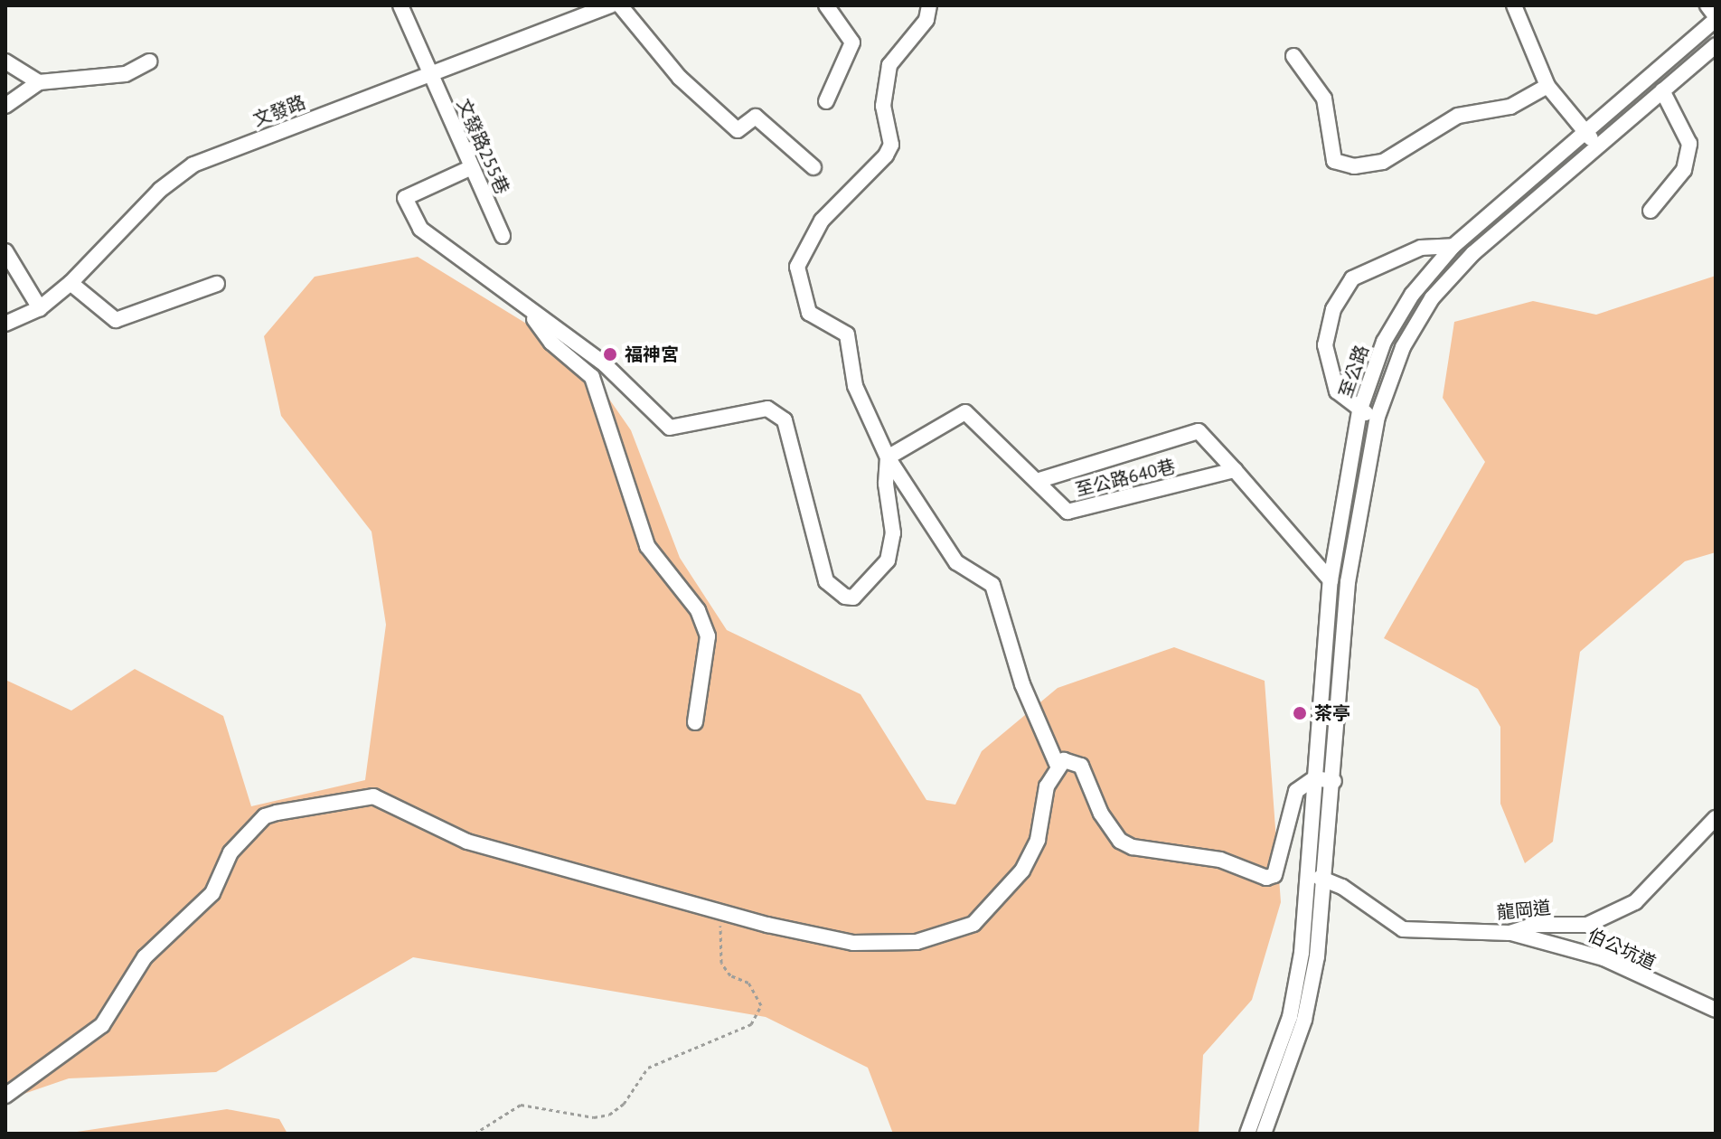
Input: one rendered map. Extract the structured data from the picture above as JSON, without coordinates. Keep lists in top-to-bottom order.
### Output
{
  "streets": {
    "street": [
      "文發路",
      "文發路255巷",
      "至公路",
      "至公路640巷",
      "龍岡道",
      "伯公坑道"
    ]
  },
  "crossings": [
    ["文發路", "文發路255巷"],
    ["至公路", "龍岡道"],
    ["龍岡道", "伯公坑道"]
  ],
  "places": ["福神宮", "茶亭"]
}
